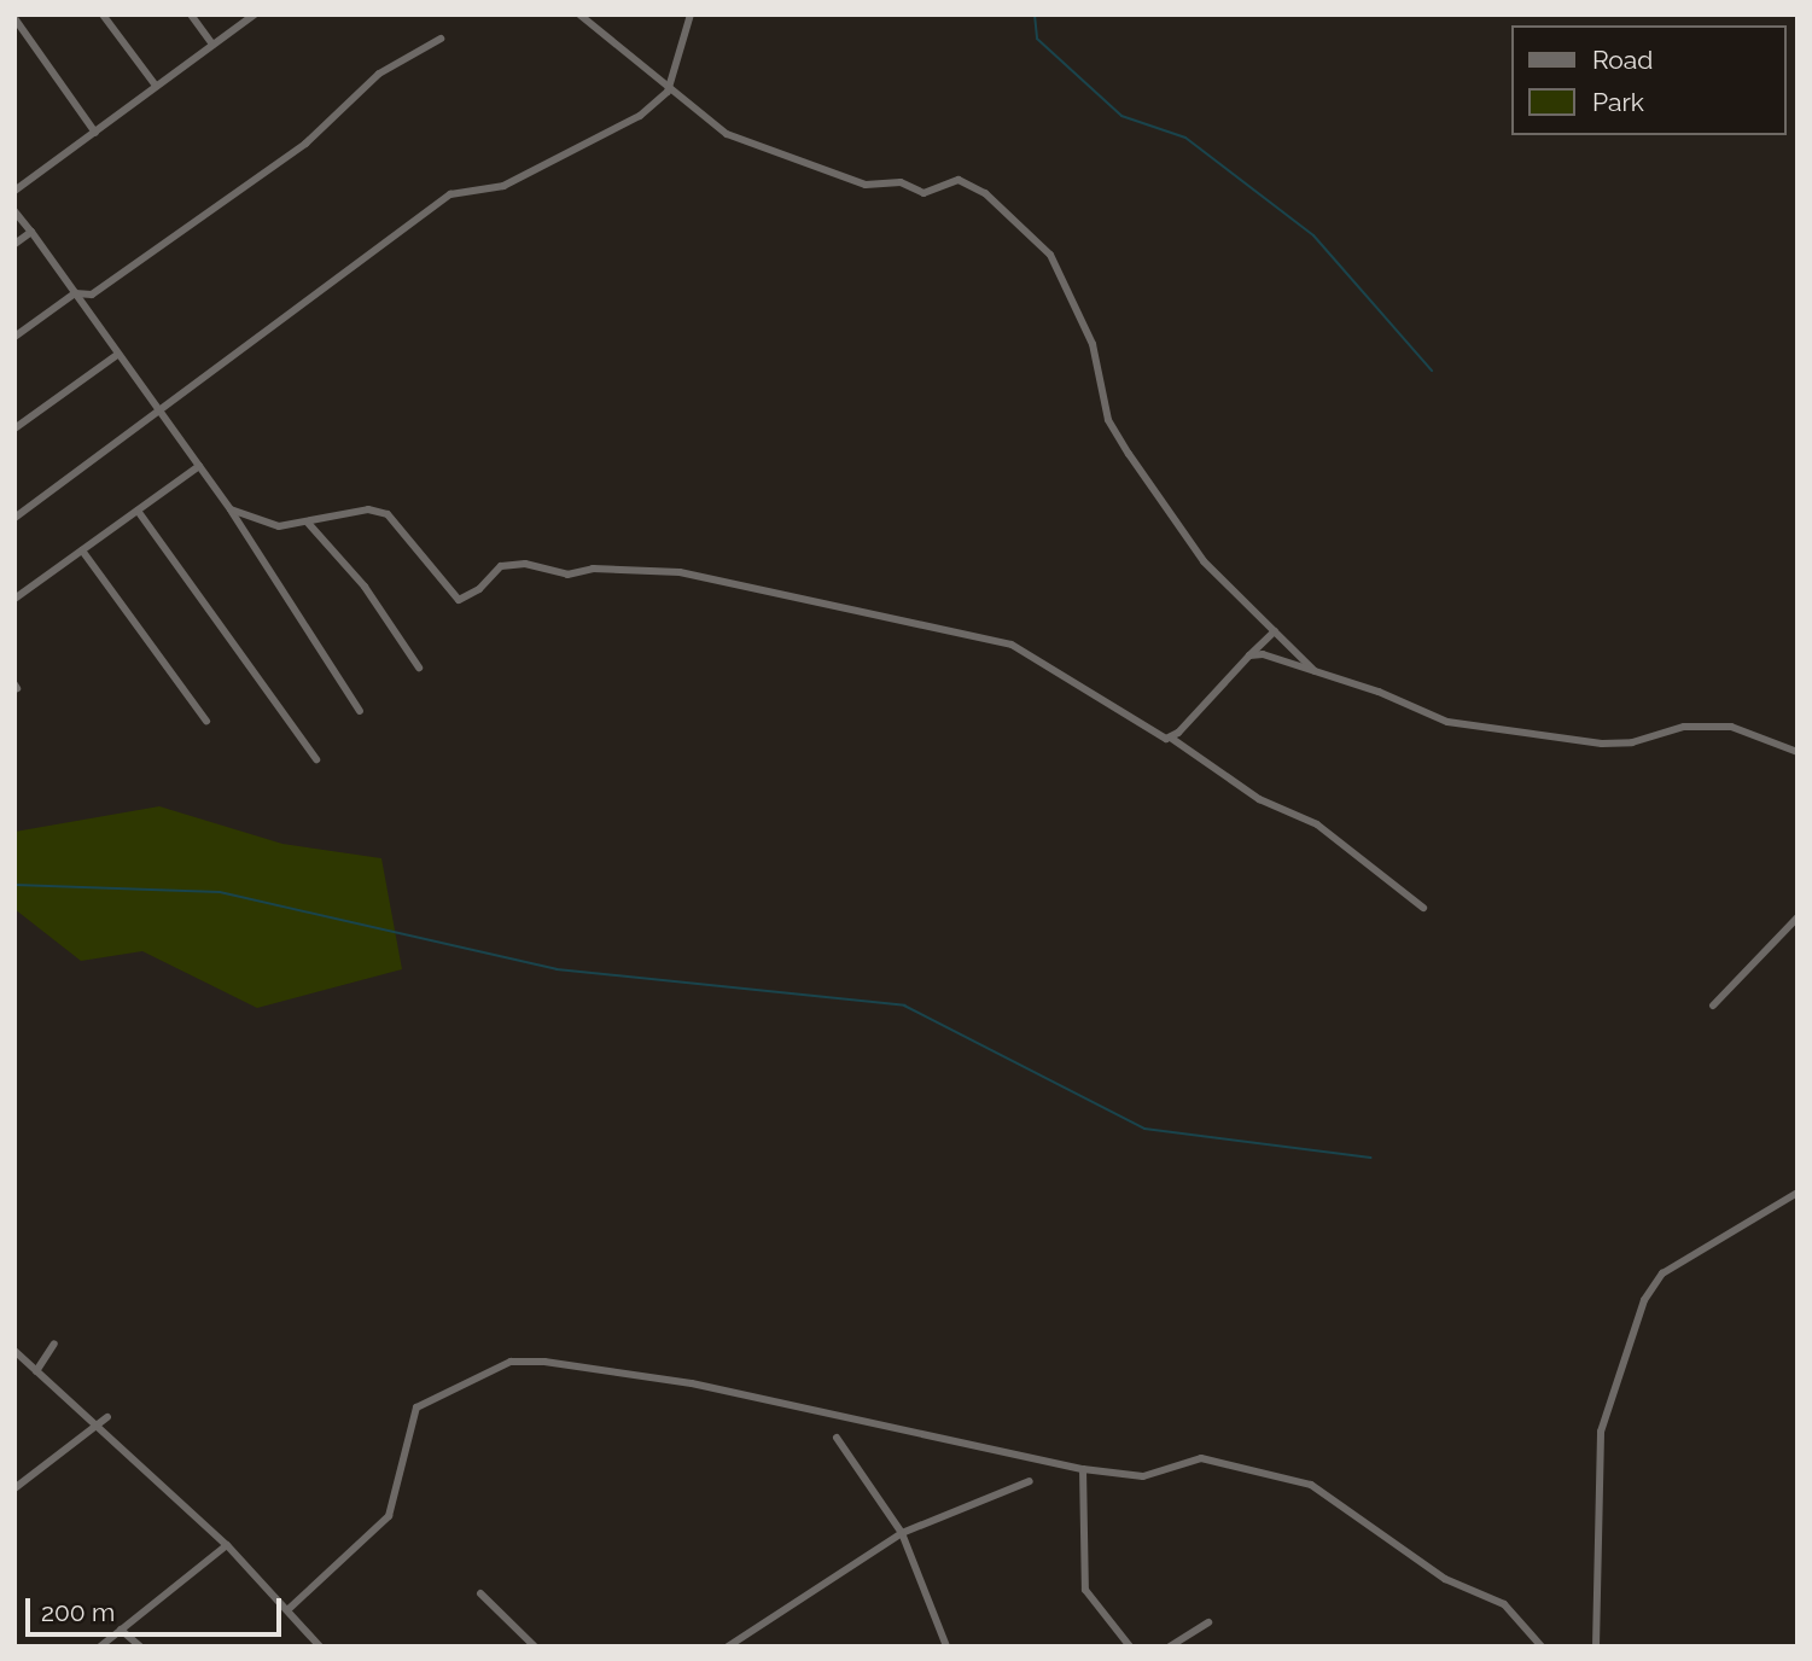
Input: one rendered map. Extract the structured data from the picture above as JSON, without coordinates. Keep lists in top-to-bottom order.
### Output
{
  "legend": ["Road", "Park"],
  "scale_bar": "200 m"
}
